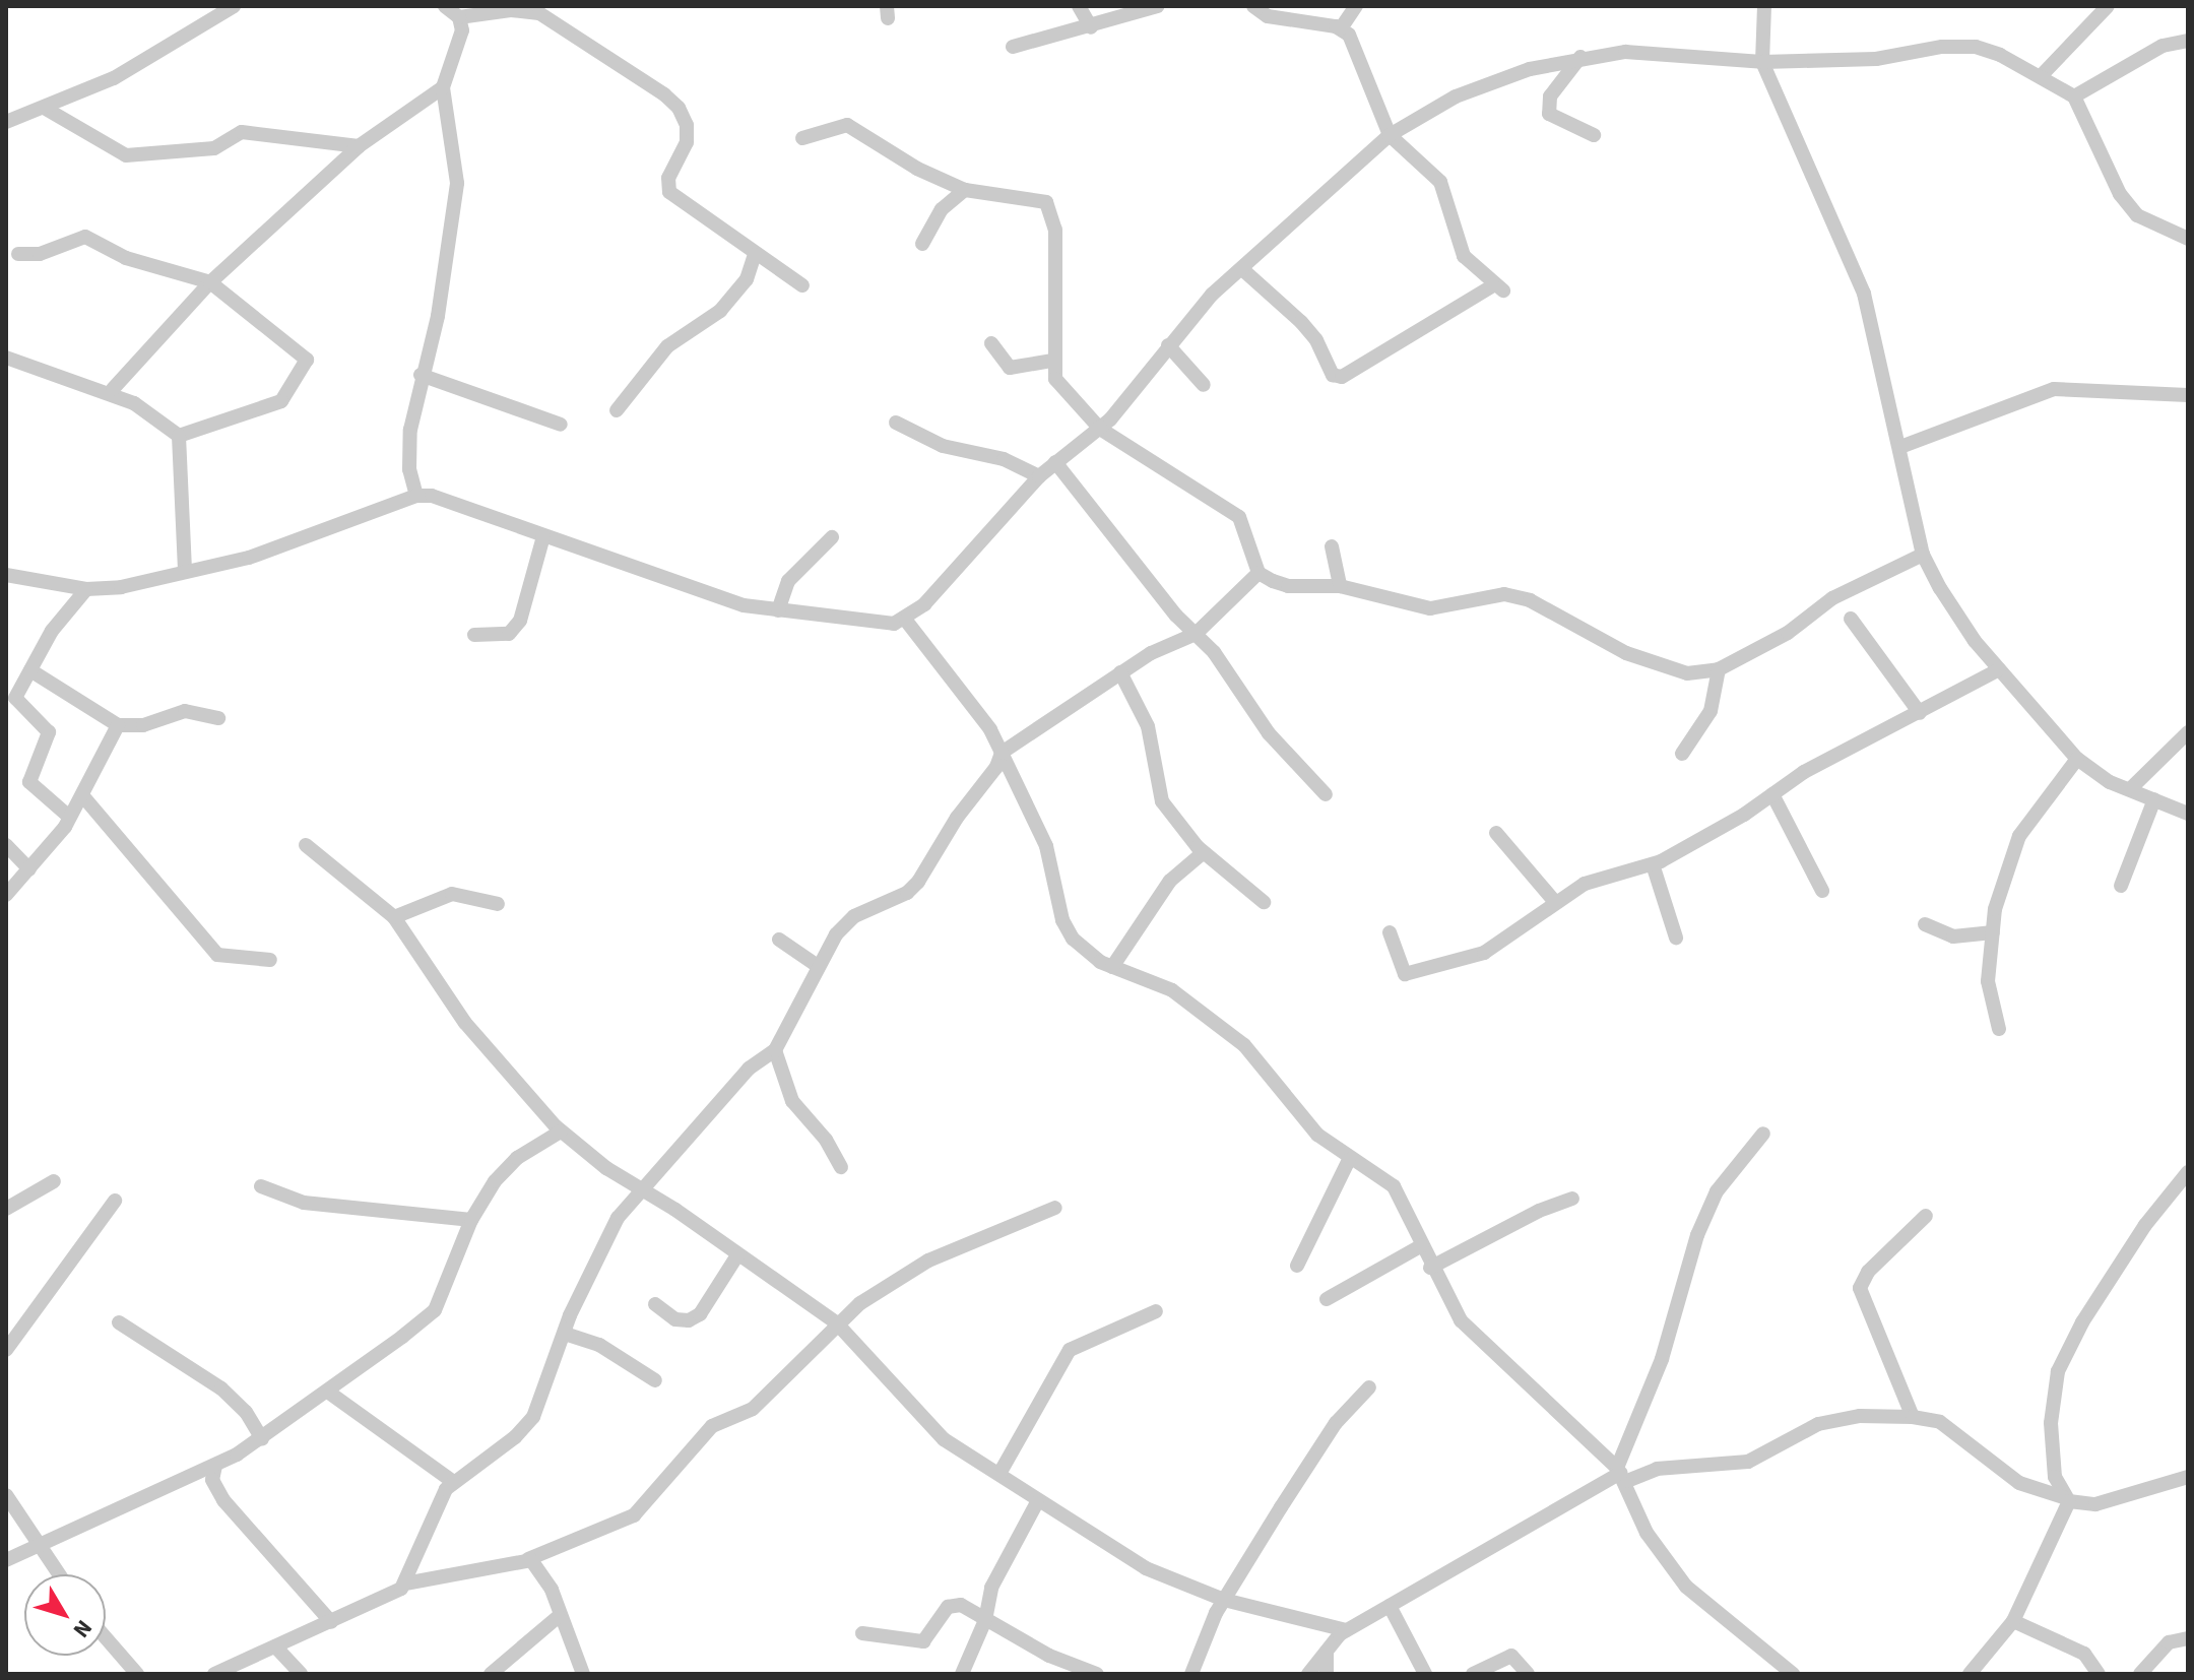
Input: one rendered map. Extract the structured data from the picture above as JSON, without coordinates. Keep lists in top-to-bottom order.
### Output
{
  "north": "bottom right"
}
